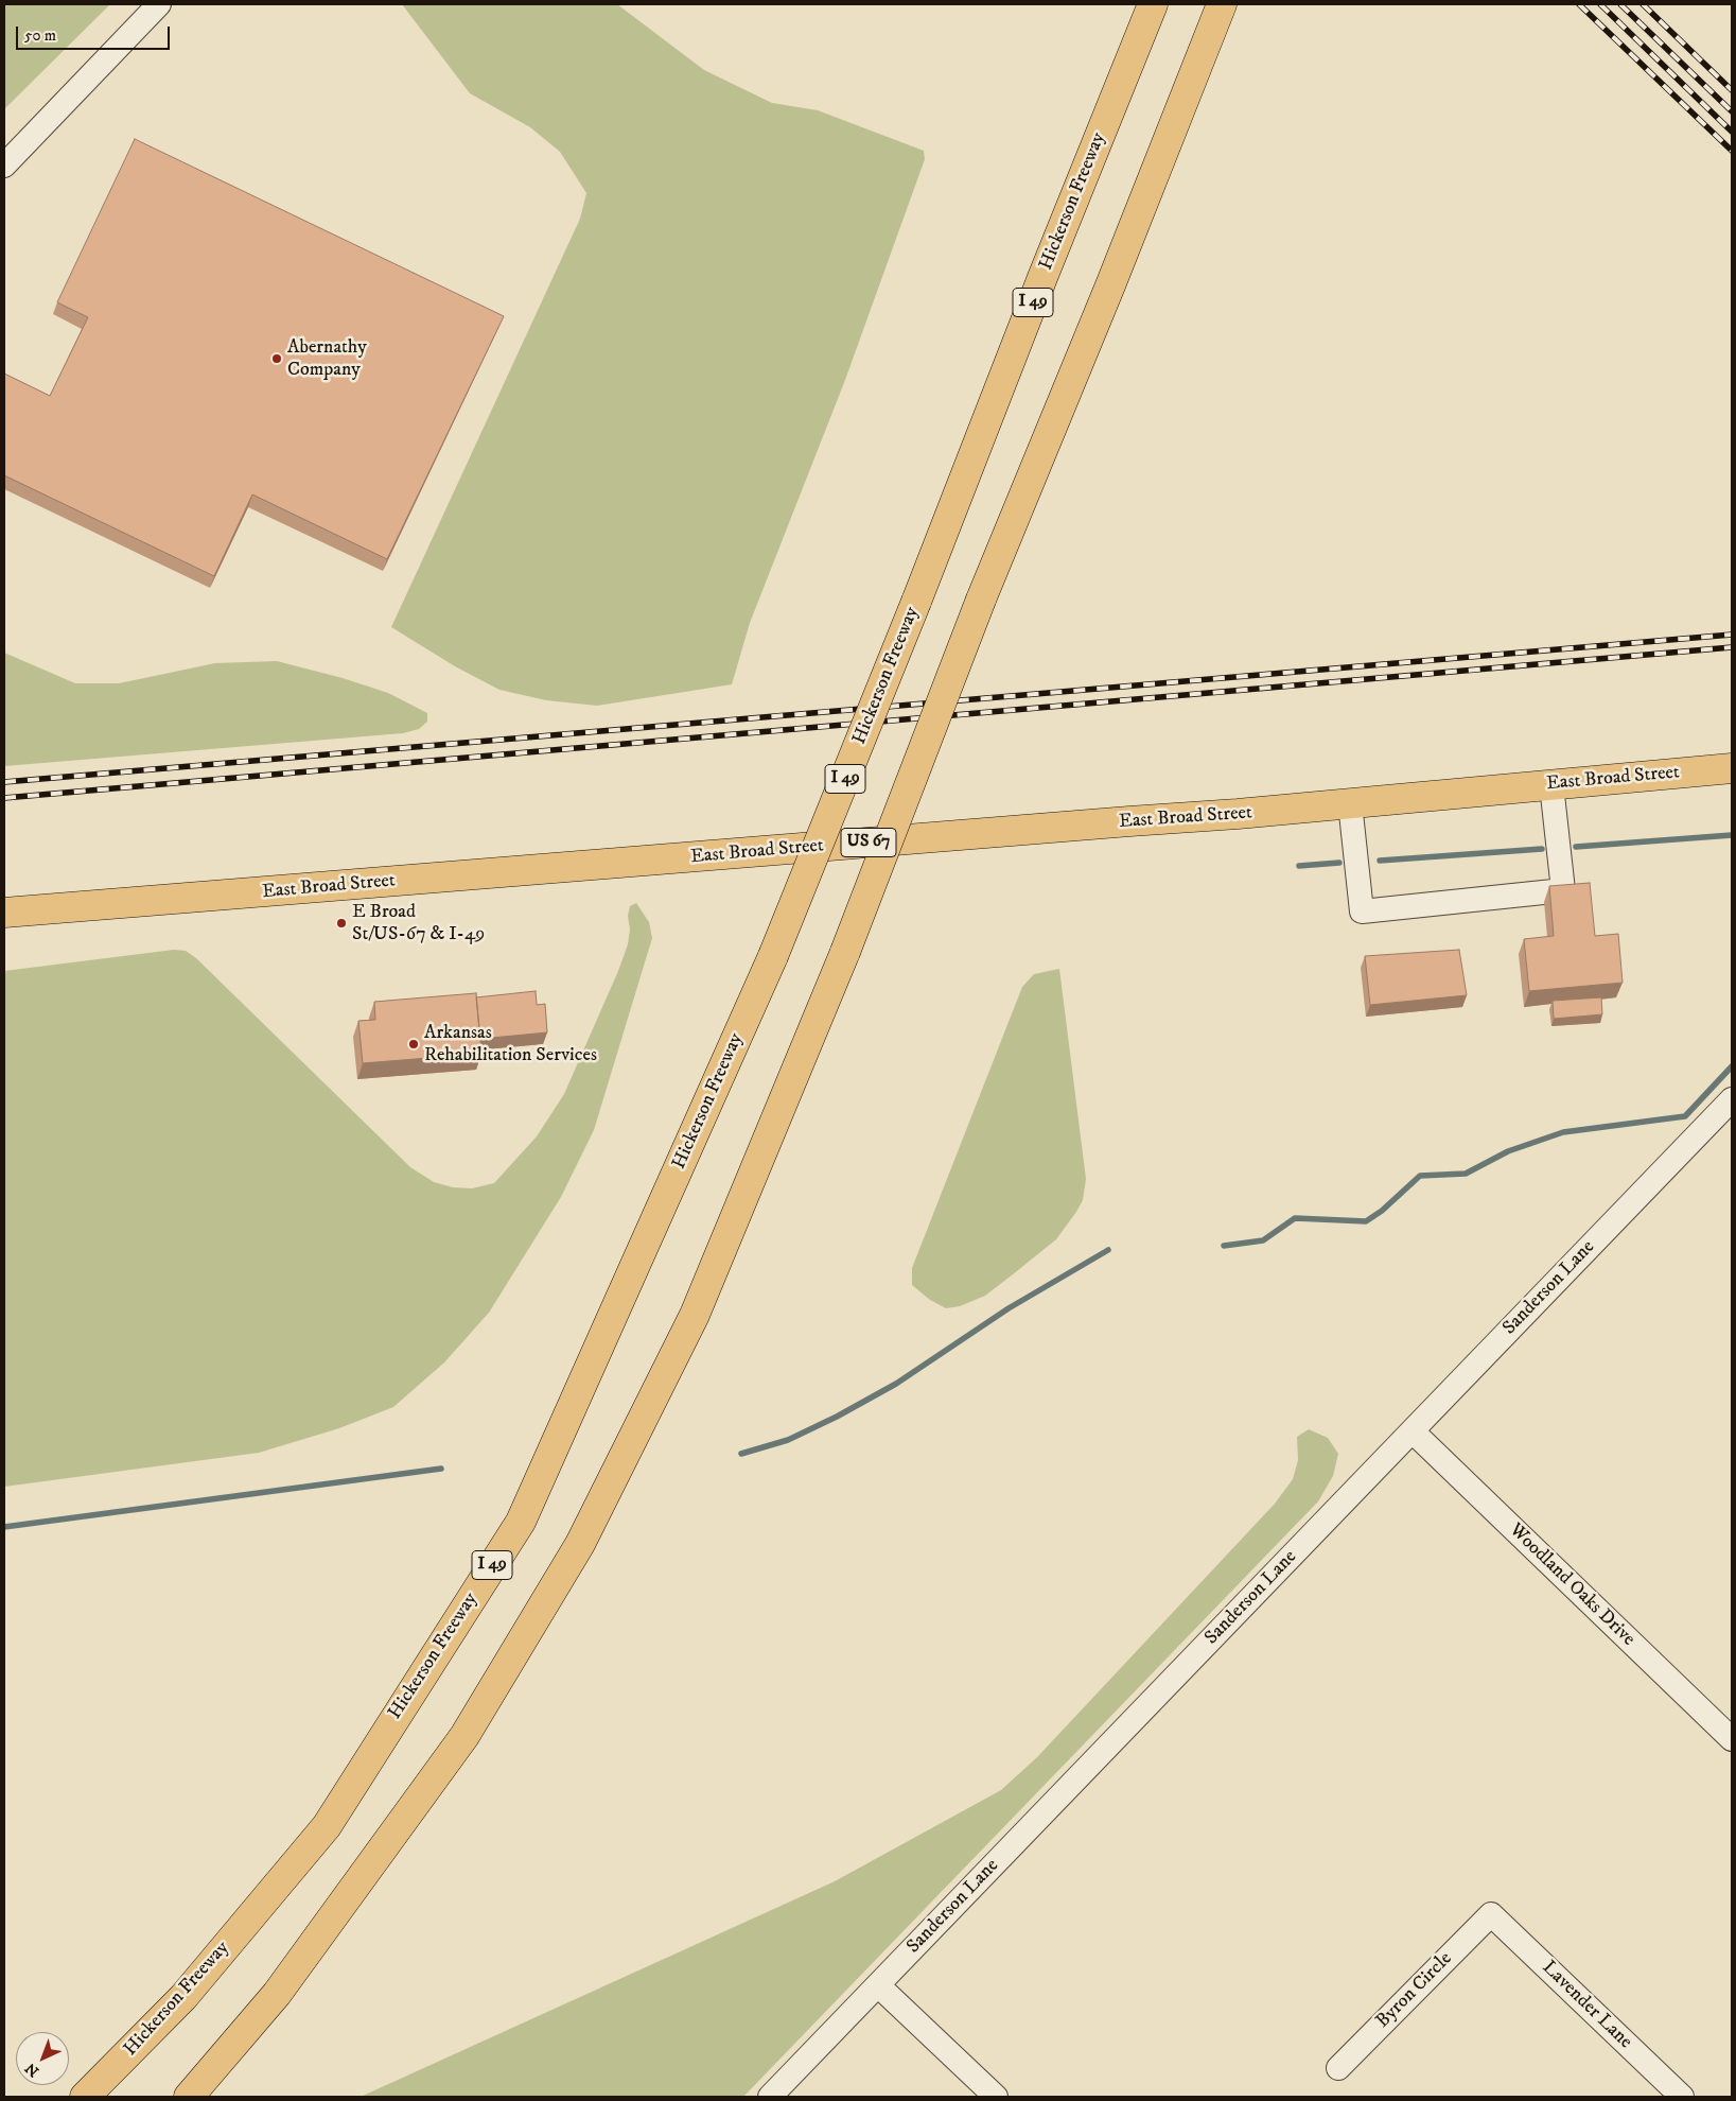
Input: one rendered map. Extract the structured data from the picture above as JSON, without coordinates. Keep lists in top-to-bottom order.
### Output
{
  "streets": {
    "main road": [
      "Hickerson Freeway",
      "I 49",
      "East Broad Street",
      "US 67"
    ],
    "street": [
      "Sanderson Lane",
      "Woodland Oaks Drive",
      "Byron Circle",
      "Lavender Lane"
    ]
  },
  "crossings": [
    ["Sanderson Lane", "Woodland Oaks Drive"],
    ["Byron Circle", "Lavender Lane"]
  ],
  "places": ["Abernathy Company", "E Broad St/US-67 & I-49", "Arkansas Rehabilitation Services"],
  "scale_bar": "50 m",
  "north": "bottom left"
}
